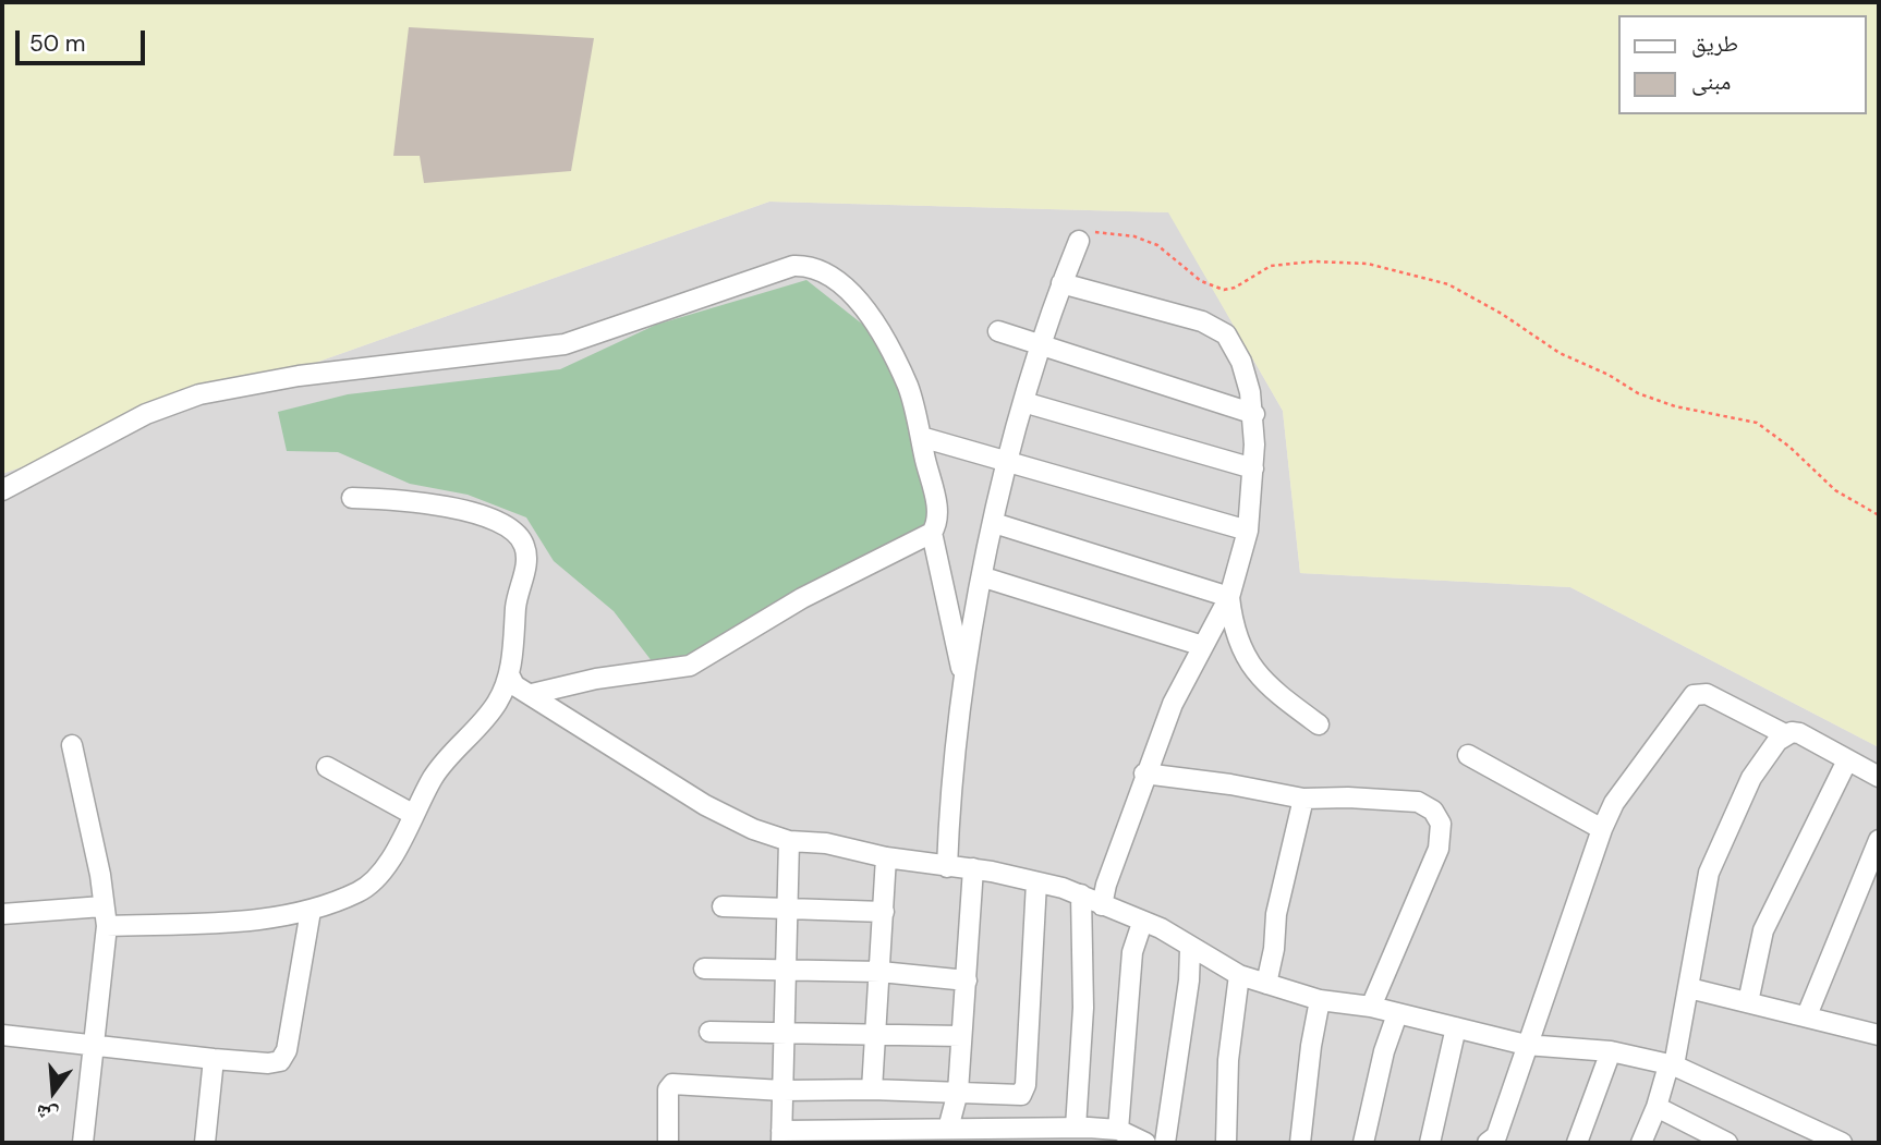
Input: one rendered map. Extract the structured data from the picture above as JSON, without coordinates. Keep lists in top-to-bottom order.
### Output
{
  "legend": ["طريق", "مبنى"],
  "scale_bar": "50 m",
  "north": "bottom"
}
